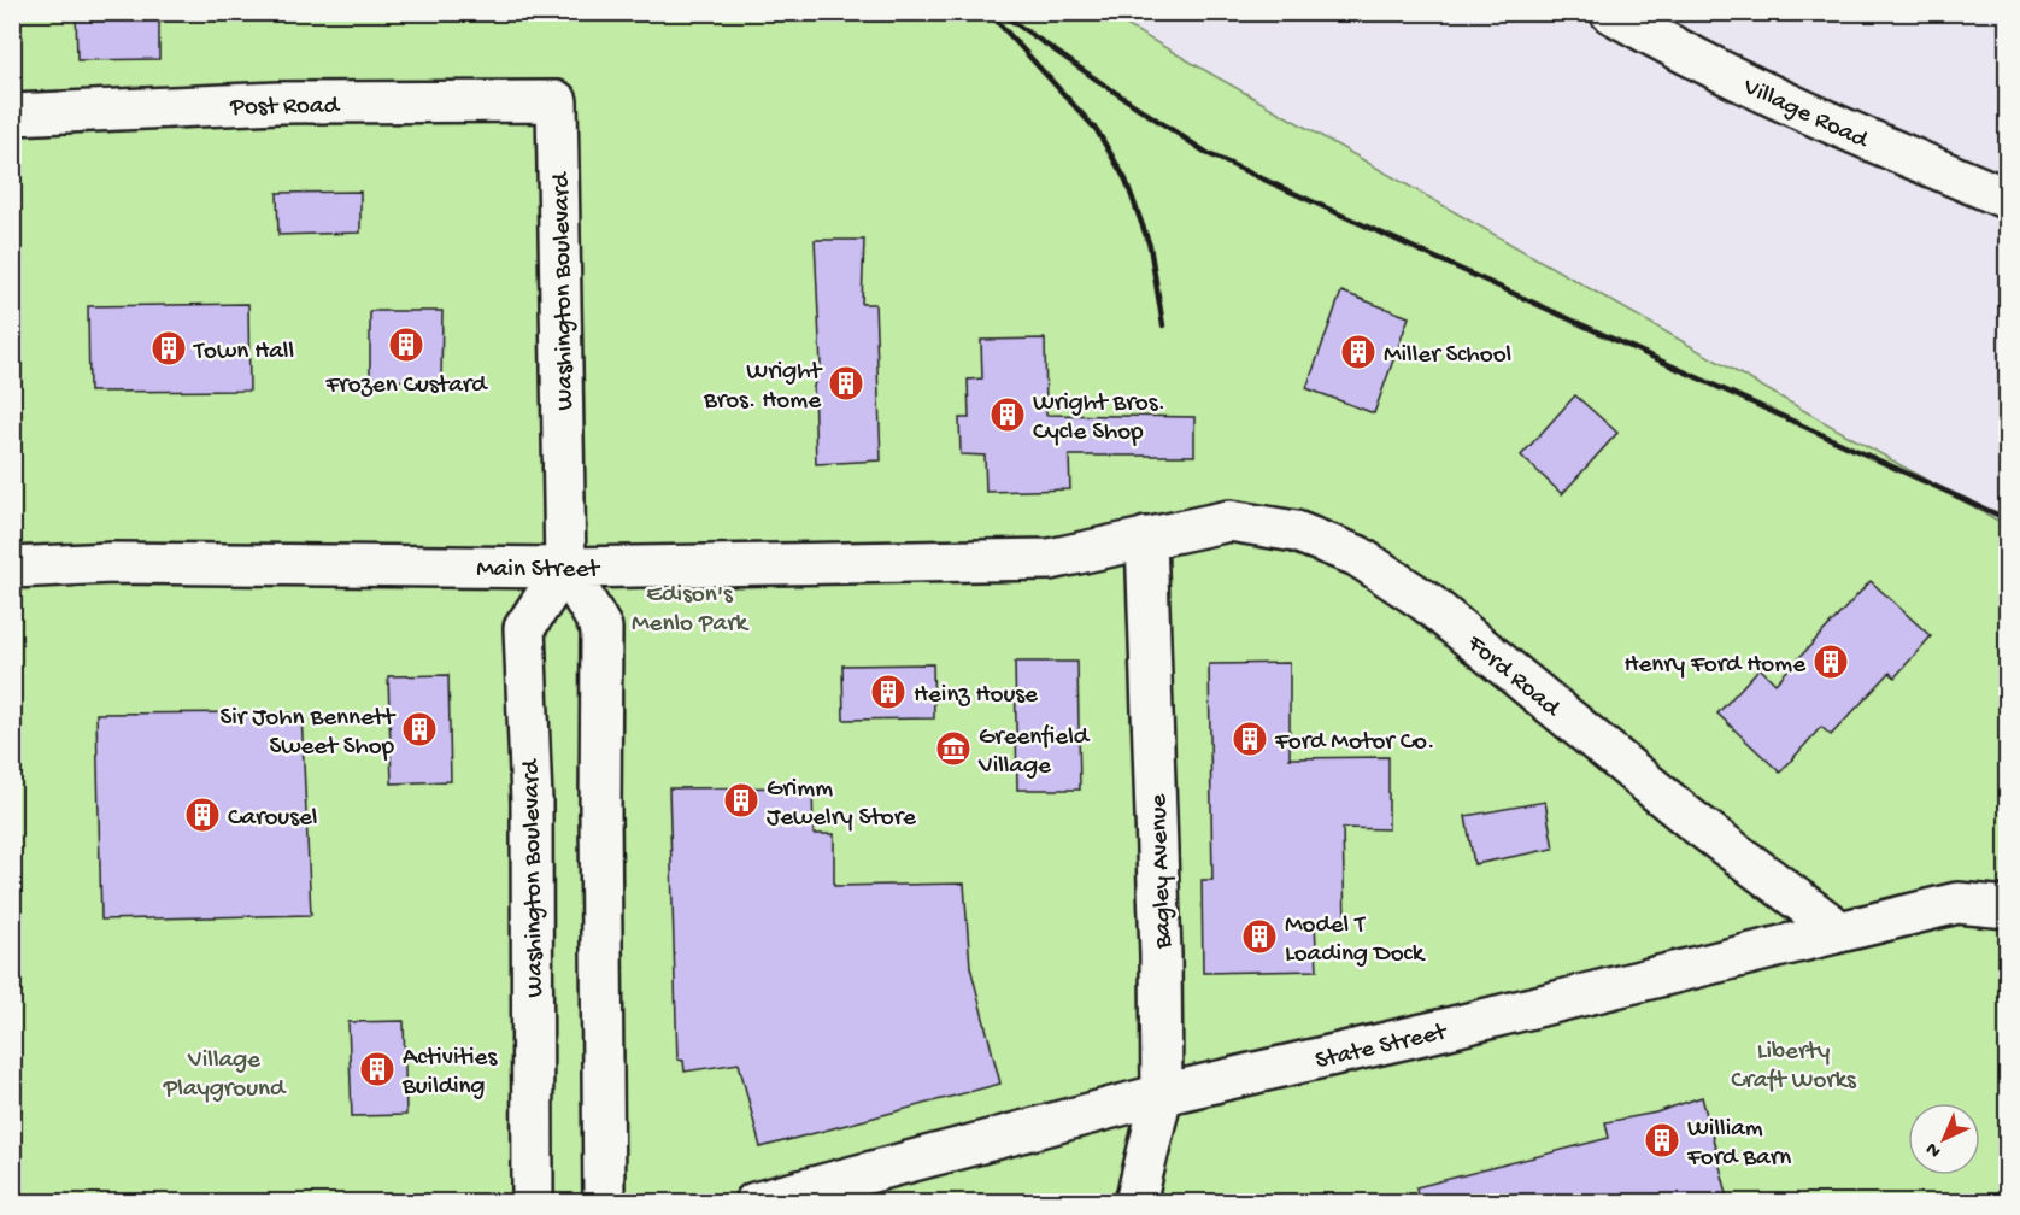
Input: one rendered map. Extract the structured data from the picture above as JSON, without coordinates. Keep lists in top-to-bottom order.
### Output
{
  "streets": {
    "street": [
      "Post Road",
      "Village Road",
      "Washington Boulevard",
      "Main Street",
      "Ford Road",
      "Bagley Avenue",
      "State Street"
    ]
  },
  "crossings": [
    ["Post Road", "Washington Boulevard"],
    ["Washington Boulevard", "Main Street"],
    ["Main Street", "Ford Road"],
    ["Main Street", "Bagley Avenue"],
    ["Ford Road", "Bagley Avenue"],
    ["Ford Road", "State Street"],
    ["Bagley Avenue", "State Street"]
  ],
  "parks": ["Edison's Menlo Park", "Liberty Craft Works", "Village Playground"],
  "places": {
    "building": [
      "Frozen Custard",
      "Town Hall",
      "Miller School",
      "Wright Bros. Home",
      "Wright Bros. Cycle Shop",
      "Henry Ford Home",
      "Heinz House",
      "Sir John Bennett Sweet Shop",
      "Ford Motor Co.",
      "Grimm Jewelry Store",
      "Carousel",
      "Model T Loading Dock",
      "Activities Building",
      "William Ford Barn"
    ],
    "museum": ["Greenfield Village"]
  },
  "north": "bottom left"
}
